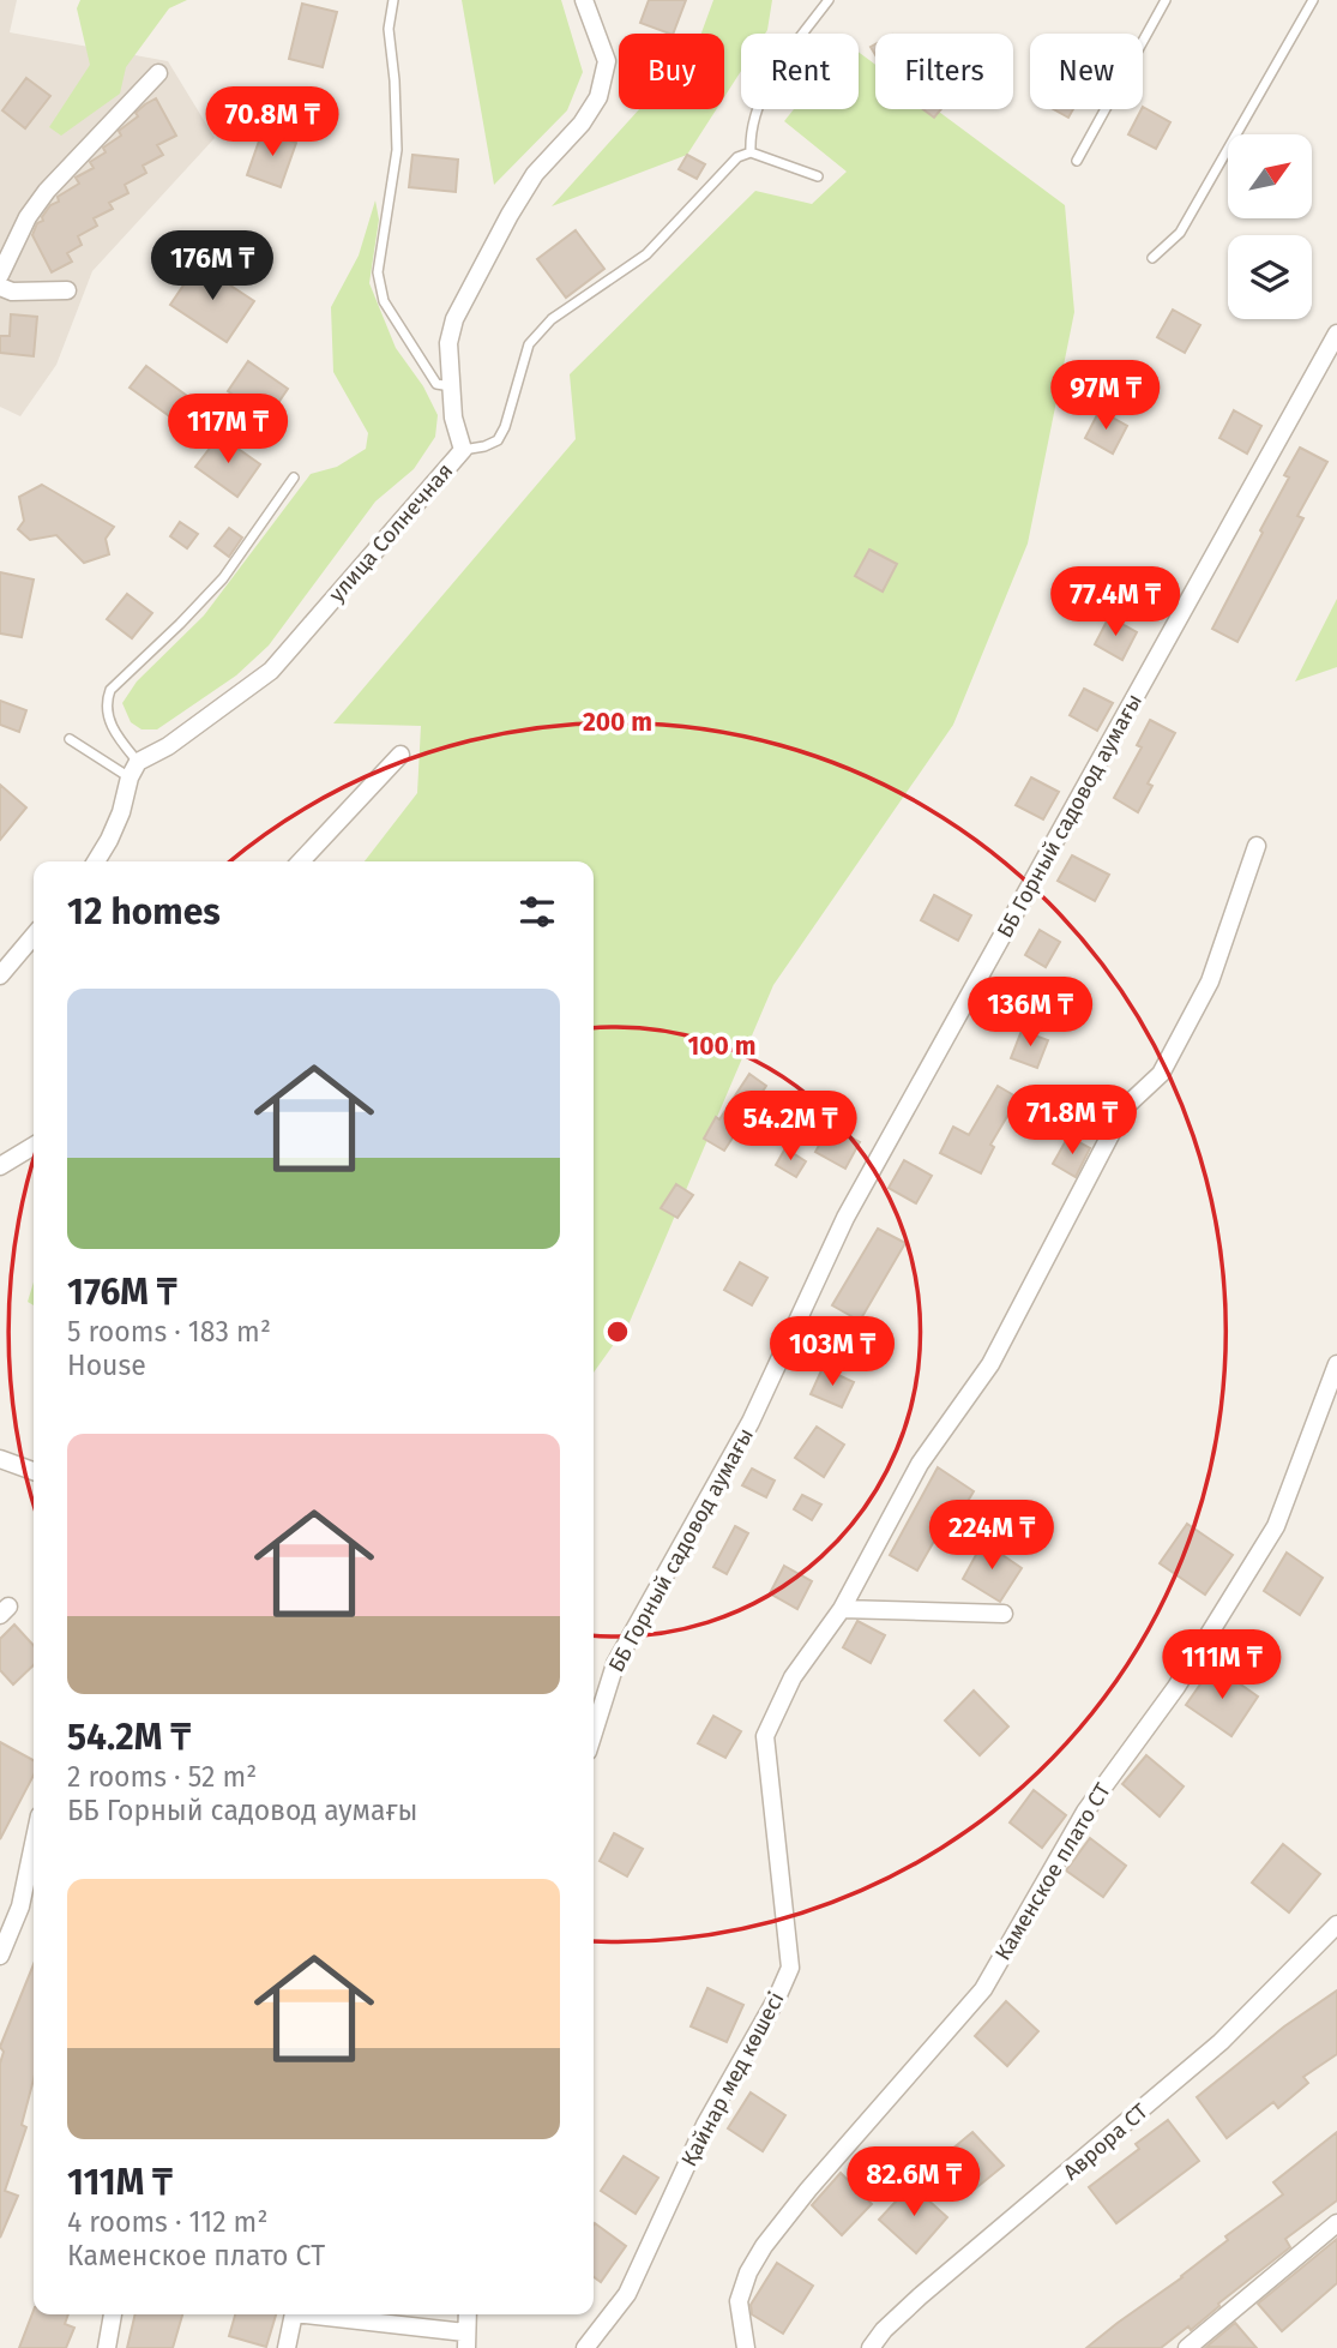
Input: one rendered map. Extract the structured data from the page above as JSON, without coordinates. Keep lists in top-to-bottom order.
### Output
{
  "streets": {
    "street": [
      "улица Солнечная",
      "ББ Горный садовод аумағы",
      "Каменское плато СТ",
      "Қайнар мед көшесі",
      "Аврора СТ"
    ]
  },
  "north": "top right",
  "page": {
    "chip": [
      "Buy",
      "Rent",
      "Filters",
      "New"
    ],
    "price": [
      "70.8M ₸",
      "176M ₸",
      "97M ₸",
      "117M ₸",
      "77.4M ₸",
      "136M ₸",
      "71.8M ₸",
      "54.2M ₸",
      "103M ₸",
      "224M ₸",
      "111M ₸",
      "82.6M ₸"
    ],
    "heading": "12 homes",
    "list": [
      {
        "name": "176M ₸",
        "note": "5 rooms · 183 m² · House"
      },
      {
        "name": "54.2M ₸",
        "note": "2 rooms · 52 m² · ББ Горный садовод аумағы"
      },
      {
        "name": "111M ₸",
        "note": "4 rooms · 112 m² · Каменское плато СТ"
      }
    ]
  },
  "rings": ["200 m", "100 m"]
}
